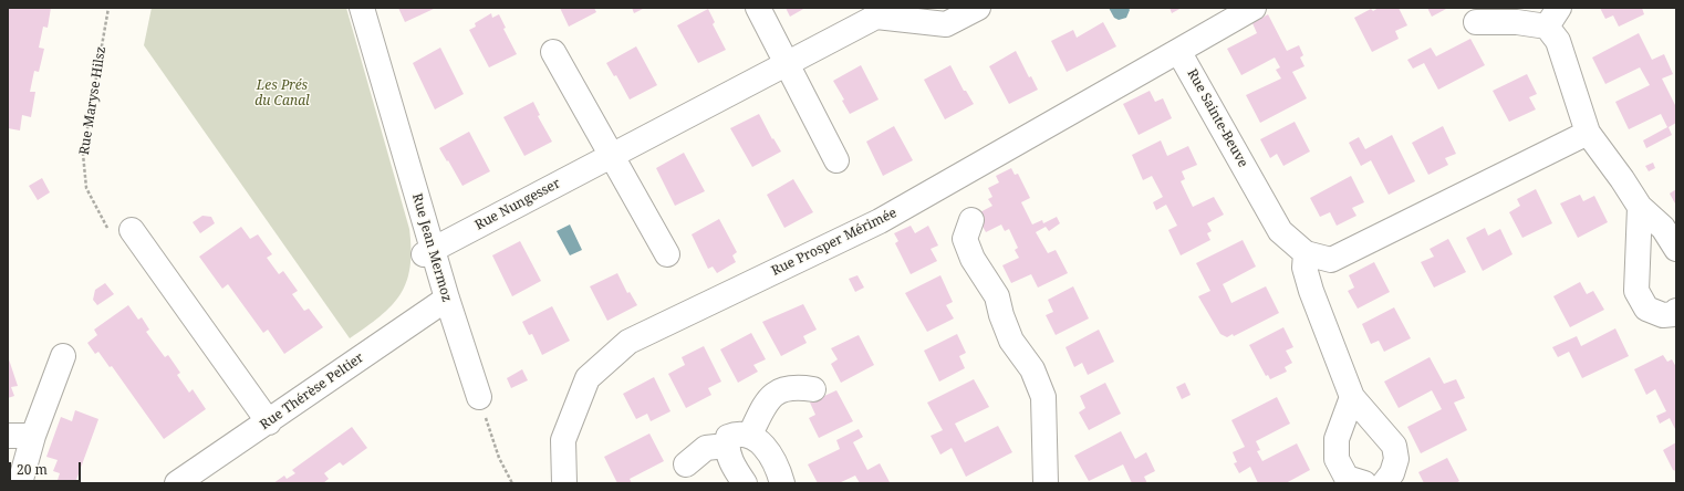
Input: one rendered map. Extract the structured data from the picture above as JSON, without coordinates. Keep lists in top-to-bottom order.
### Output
{
  "streets": {
    "street": [
      "Rue Sainte-Beuve",
      "Rue Nungesser",
      "Rue Prosper Mérimée",
      "Rue Jean Mermoz",
      "Rue Thérèse Peltier"
    ],
    "path": ["Rue Maryse Hilsz"]
  },
  "crossings": [
    ["Rue Sainte-Beuve", "Rue Prosper Mérimée"],
    ["Rue Nungesser", "Rue Jean Mermoz"],
    ["Rue Jean Mermoz", "Rue Thérèse Peltier"]
  ],
  "parks": ["Les Prés du Canal"],
  "scale_bar": "20 m"
}
